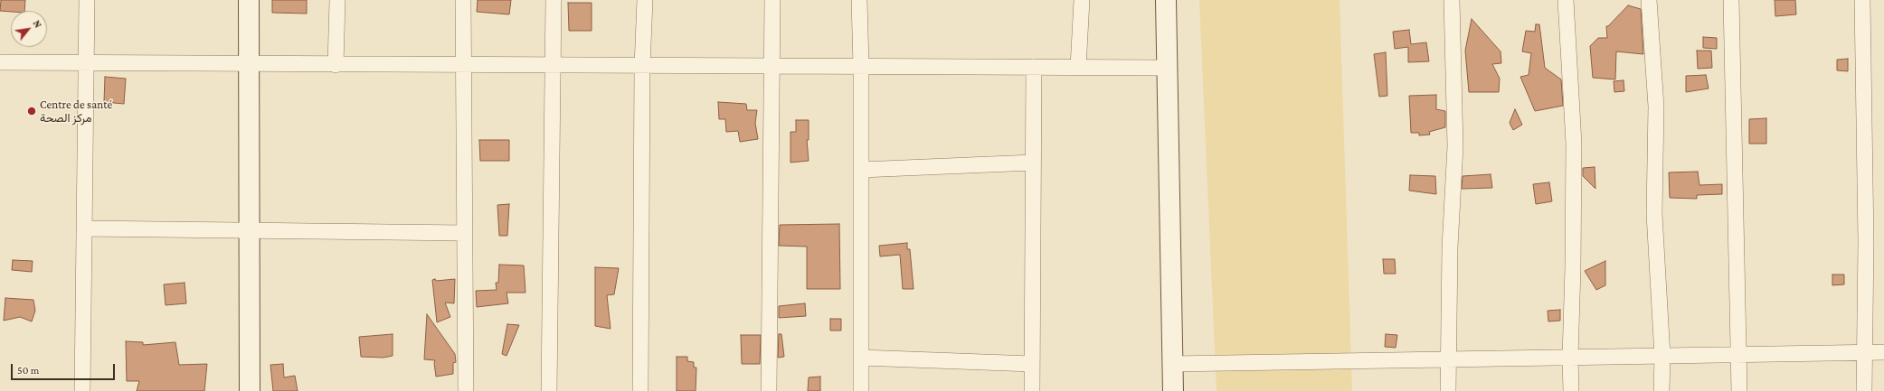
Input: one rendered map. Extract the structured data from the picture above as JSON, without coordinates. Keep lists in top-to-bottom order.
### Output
{
  "places": ["Centre de santé مركز الصحة"],
  "scale_bar": "50 m",
  "north": "top right"
}
